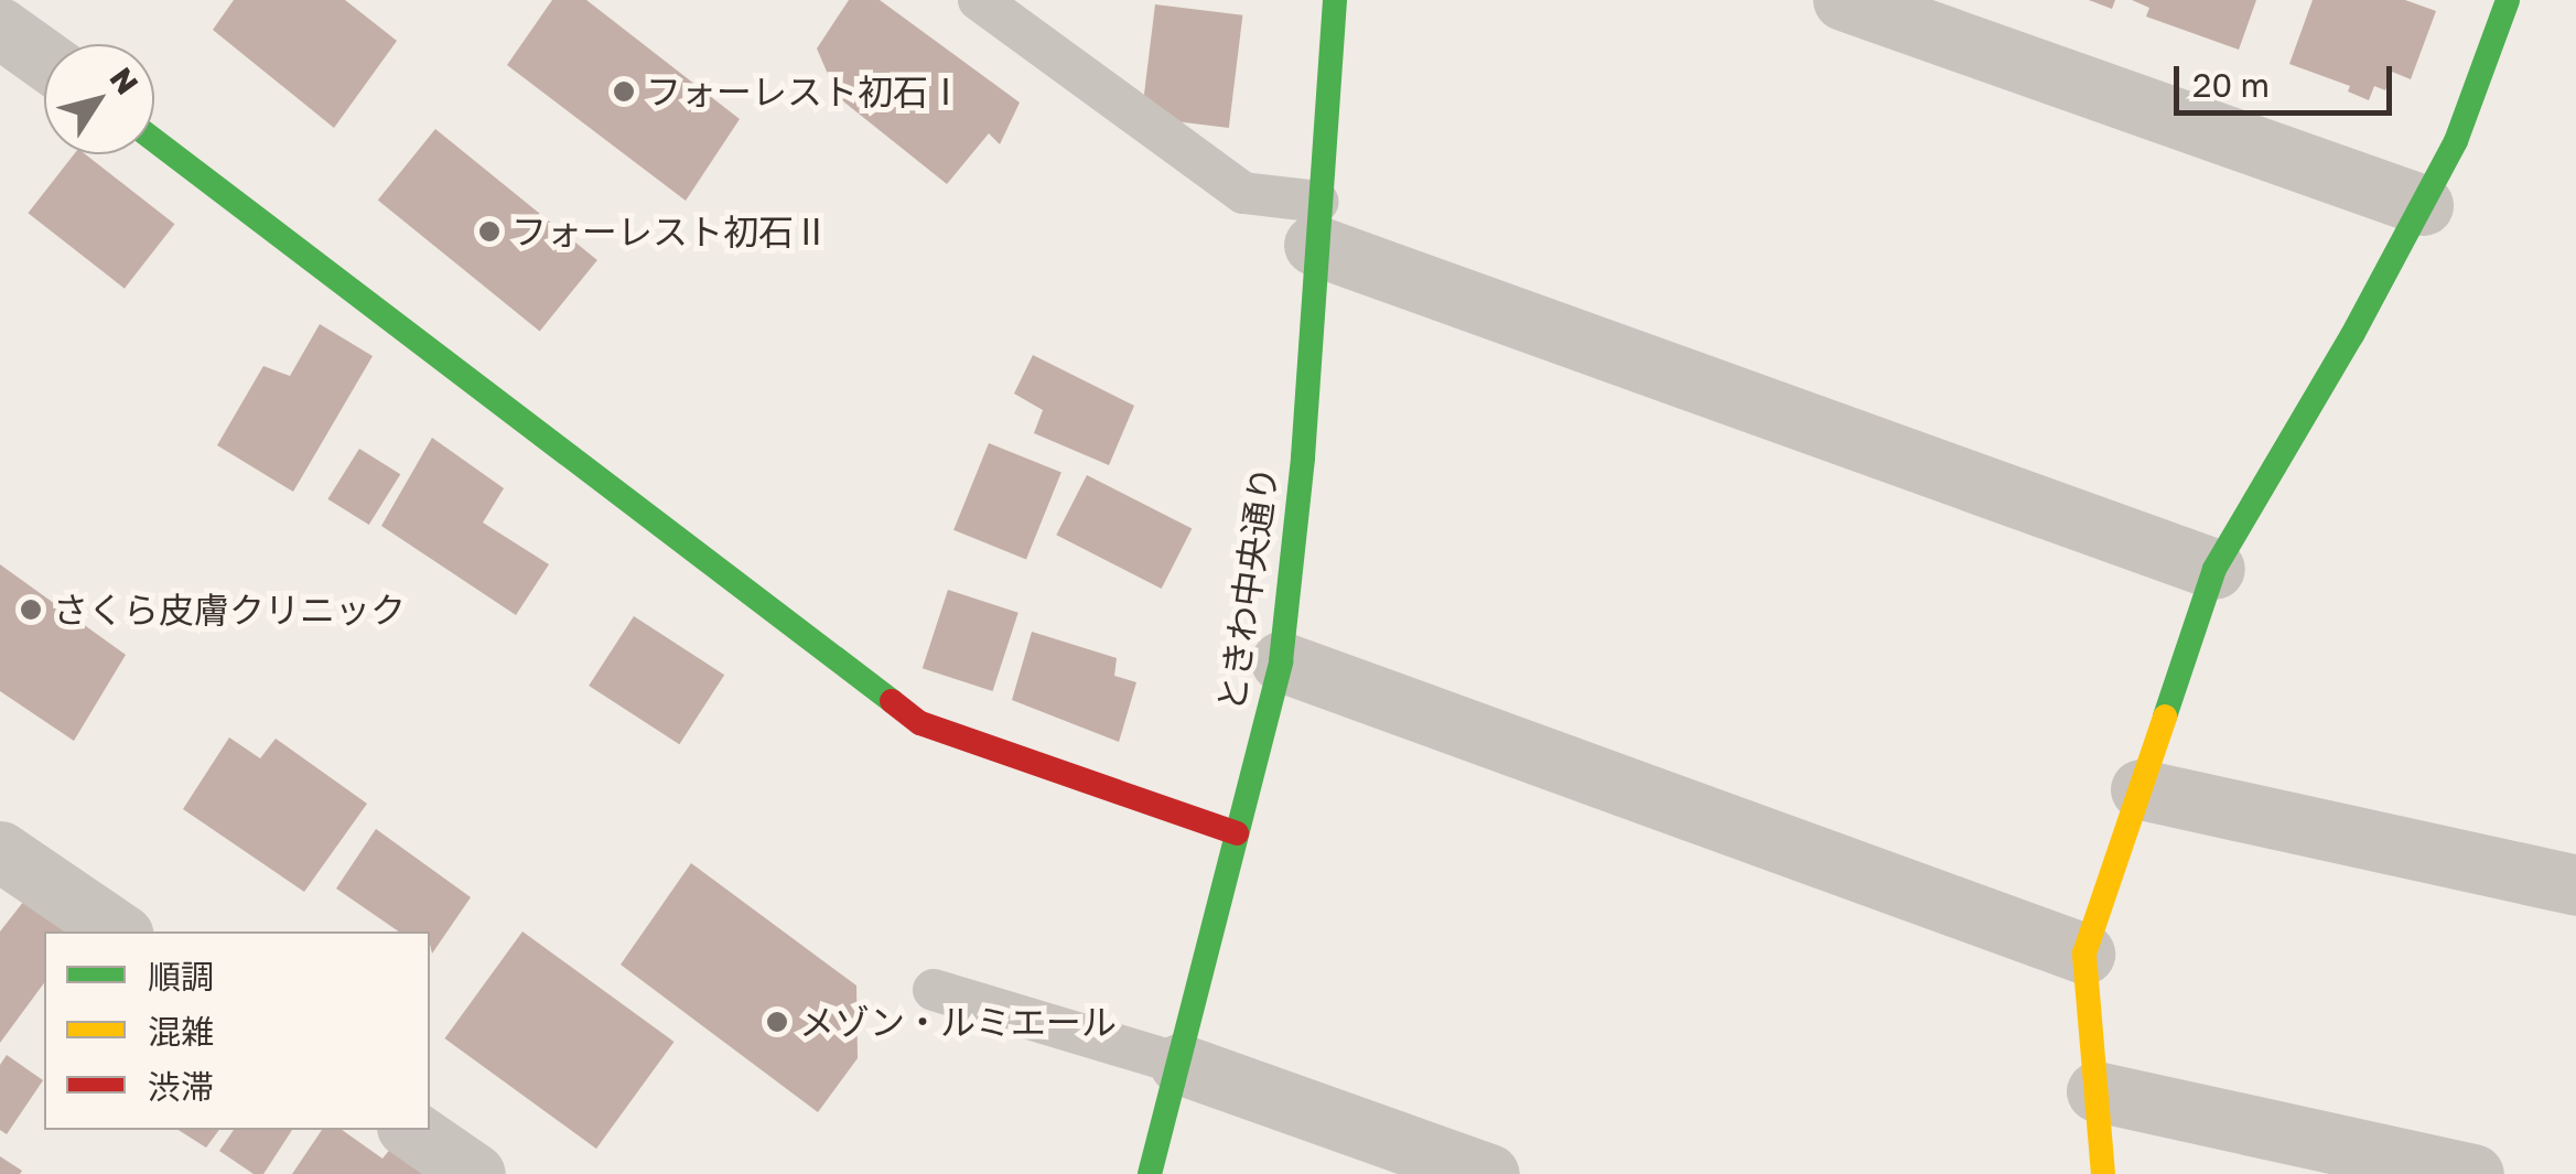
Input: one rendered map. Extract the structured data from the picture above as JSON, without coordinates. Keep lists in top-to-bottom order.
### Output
{
  "streets": {
    "street": ["ときわ中央通り"]
  },
  "places": [
    "フォーレスト初石Ⅰ",
    "フォーレスト初石Ⅱ",
    "さくら皮膚クリニック",
    "メゾン・ルミエール"
  ],
  "legend": ["順調", "混雑", "渋滞"],
  "scale_bar": "20 m",
  "north": "top right"
}
